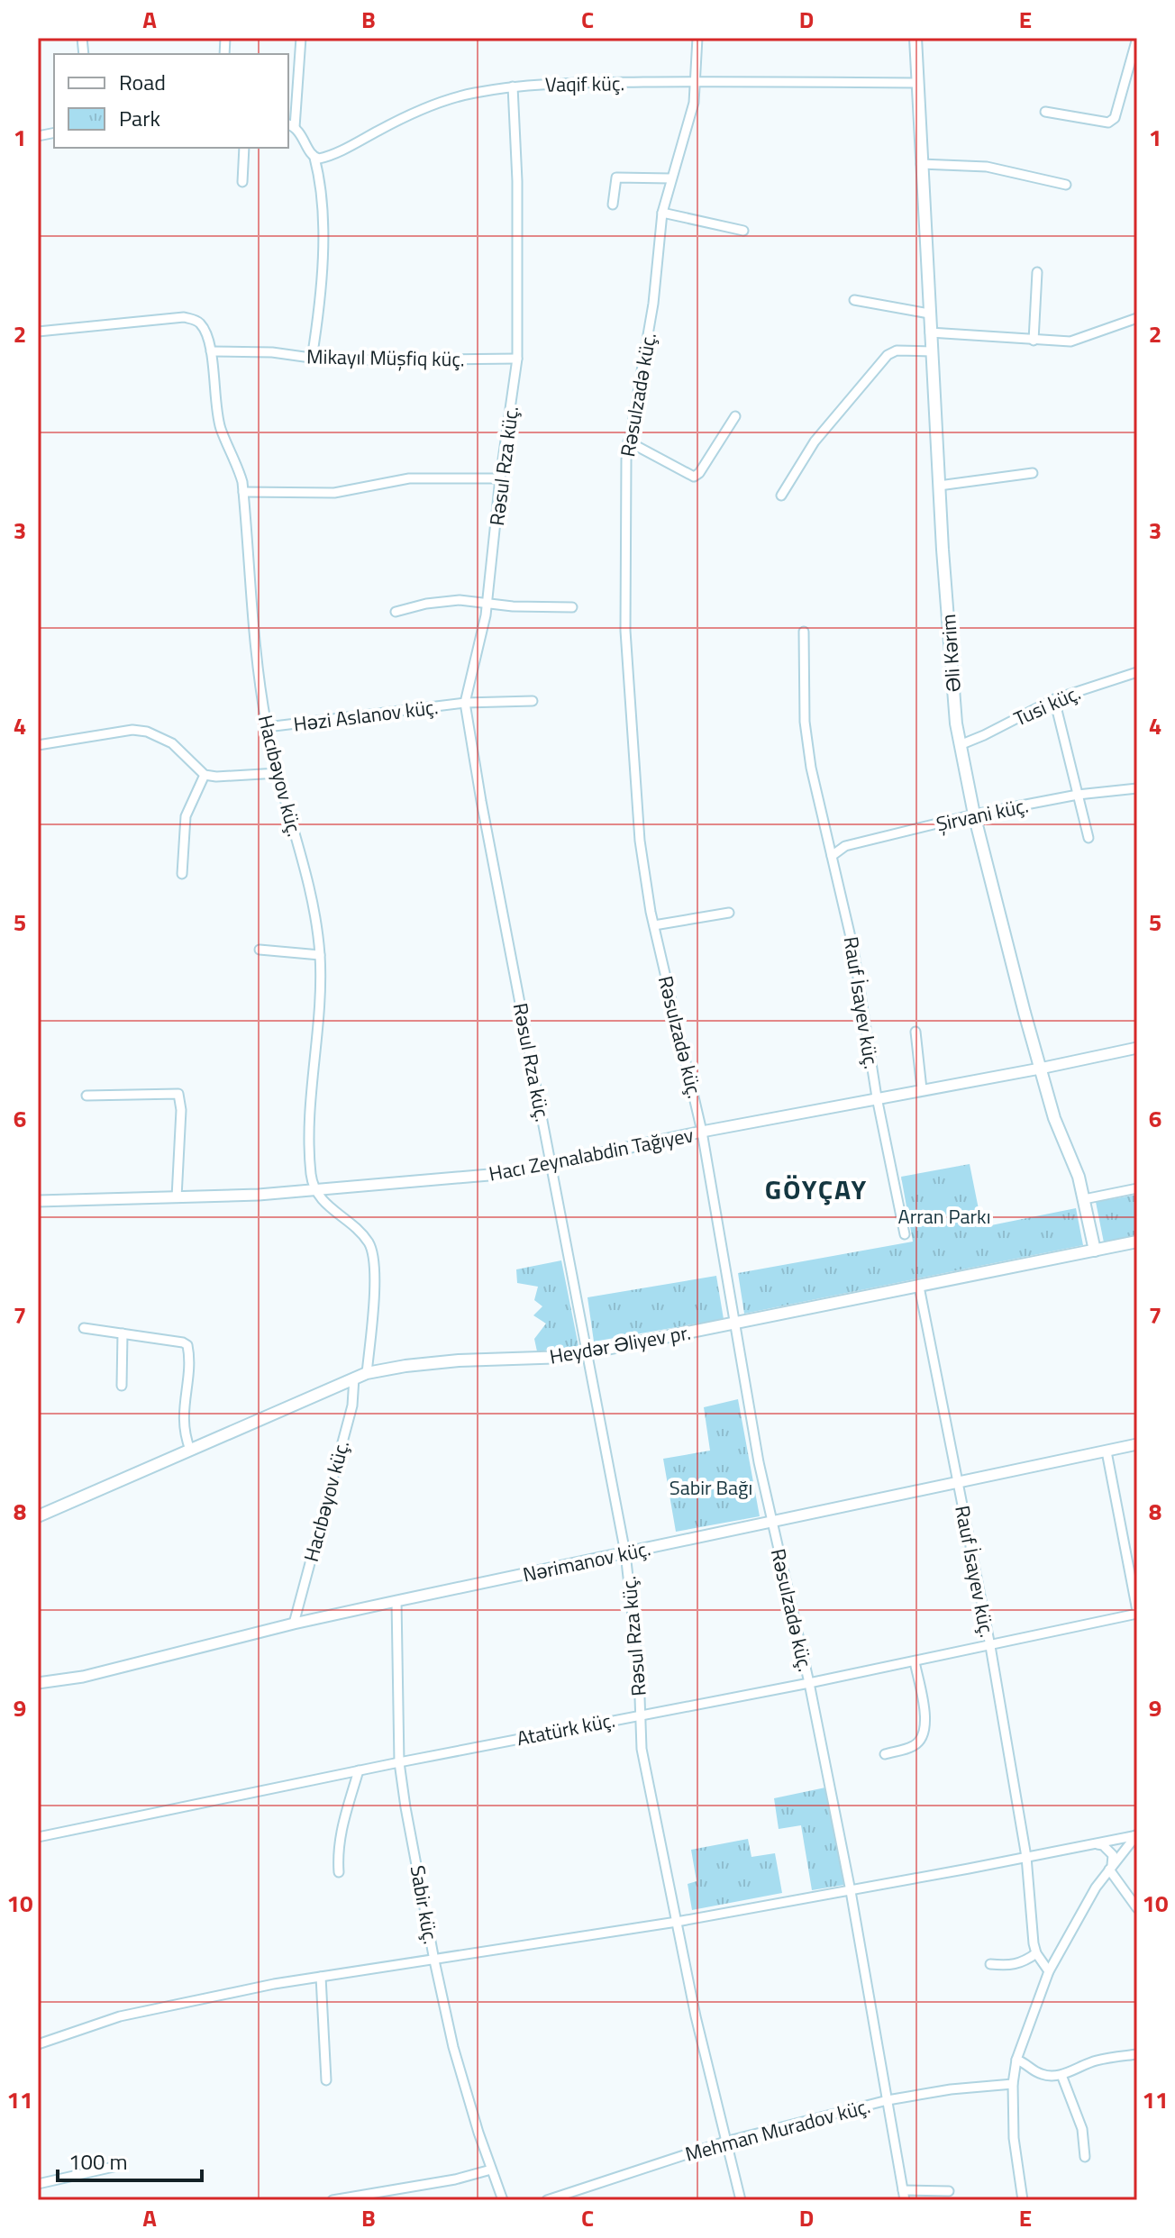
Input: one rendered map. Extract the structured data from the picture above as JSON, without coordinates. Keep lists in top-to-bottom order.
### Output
{
  "streets": {
    "main road": ["Əli Kərim", "Heydər Əliyev pr."],
    "street": [
      "Vaqif küç.",
      "Mikayıl Müşfiq küç.",
      "Rəsulzadə küç.",
      "Rəsul Rza küç.",
      "Tusi küç.",
      "Həzi Aslanov küç.",
      "Hacıbəyov küç.",
      "Şirvani küç.",
      "Rauf İsayev küç.",
      "Hacı Zeynalabdin Tağıyev",
      "Nərimanov küç.",
      "Atatürk küç.",
      "Sabir küç.",
      "Mehman Muradov küç."
    ]
  },
  "crossings": [
    ["Vaqif küç.", "Rəsulzadə küç."],
    ["Vaqif küç.", "Rəsul Rza küç."],
    ["Vaqif küç.", "Əli Kərim"],
    ["Mikayıl Müşfiq küç.", "Rəsul Rza küç."],
    ["Mikayıl Müşfiq küç.", "Hacıbəyov küç."],
    ["Rəsulzadə küç.", "Hacı Zeynalabdin Tağıyev"],
    ["Rəsulzadə küç.", "Heydər Əliyev pr."],
    ["Rəsulzadə küç.", "Nərimanov küç."],
    ["Rəsulzadə küç.", "Atatürk küç."],
    ["Rəsulzadə küç.", "Mehman Muradov küç."],
    ["Rəsul Rza küç.", "Həzi Aslanov küç."],
    ["Rəsul Rza küç.", "Hacı Zeynalabdin Tağıyev"],
    ["Rəsul Rza küç.", "Heydər Əliyev pr."],
    ["Rəsul Rza küç.", "Nərimanov küç."],
    ["Rəsul Rza küç.", "Atatürk küç."],
    ["Rəsul Rza küç.", "Mehman Muradov küç."],
    ["Əli Kərim", "Tusi küç."],
    ["Əli Kərim", "Şirvani küç."],
    ["Əli Kərim", "Hacı Zeynalabdin Tağıyev"],
    ["Əli Kərim", "Heydər Əliyev pr."],
    ["Həzi Aslanov küç.", "Hacıbəyov küç."],
    ["Hacıbəyov küç.", "Hacı Zeynalabdin Tağıyev"],
    ["Hacıbəyov küç.", "Heydər Əliyev pr."],
    ["Hacıbəyov küç.", "Nərimanov küç."],
    ["Şirvani küç.", "Rauf İsayev küç."],
    ["Rauf İsayev küç.", "Hacı Zeynalabdin Tağıyev"],
    ["Rauf İsayev küç.", "Heydər Əliyev pr."],
    ["Rauf İsayev küç.", "Nərimanov küç."],
    ["Rauf İsayev küç.", "Atatürk küç."],
    ["Nərimanov küç.", "Sabir küç."],
    ["Atatürk küç.", "Sabir küç."]
  ],
  "districts": ["GÖYÇAY"],
  "parks": ["Arran Parkı", "Sabir Bağı"],
  "legend": ["Road", "Park"],
  "scale_bar": "100 m",
  "grid": {
    "columns": [
      "A",
      "B",
      "C",
      "D",
      "E"
    ],
    "rows": [
      "1",
      "2",
      "3",
      "4",
      "5",
      "6",
      "7",
      "8",
      "9",
      "10",
      "11"
    ]
  }
}
